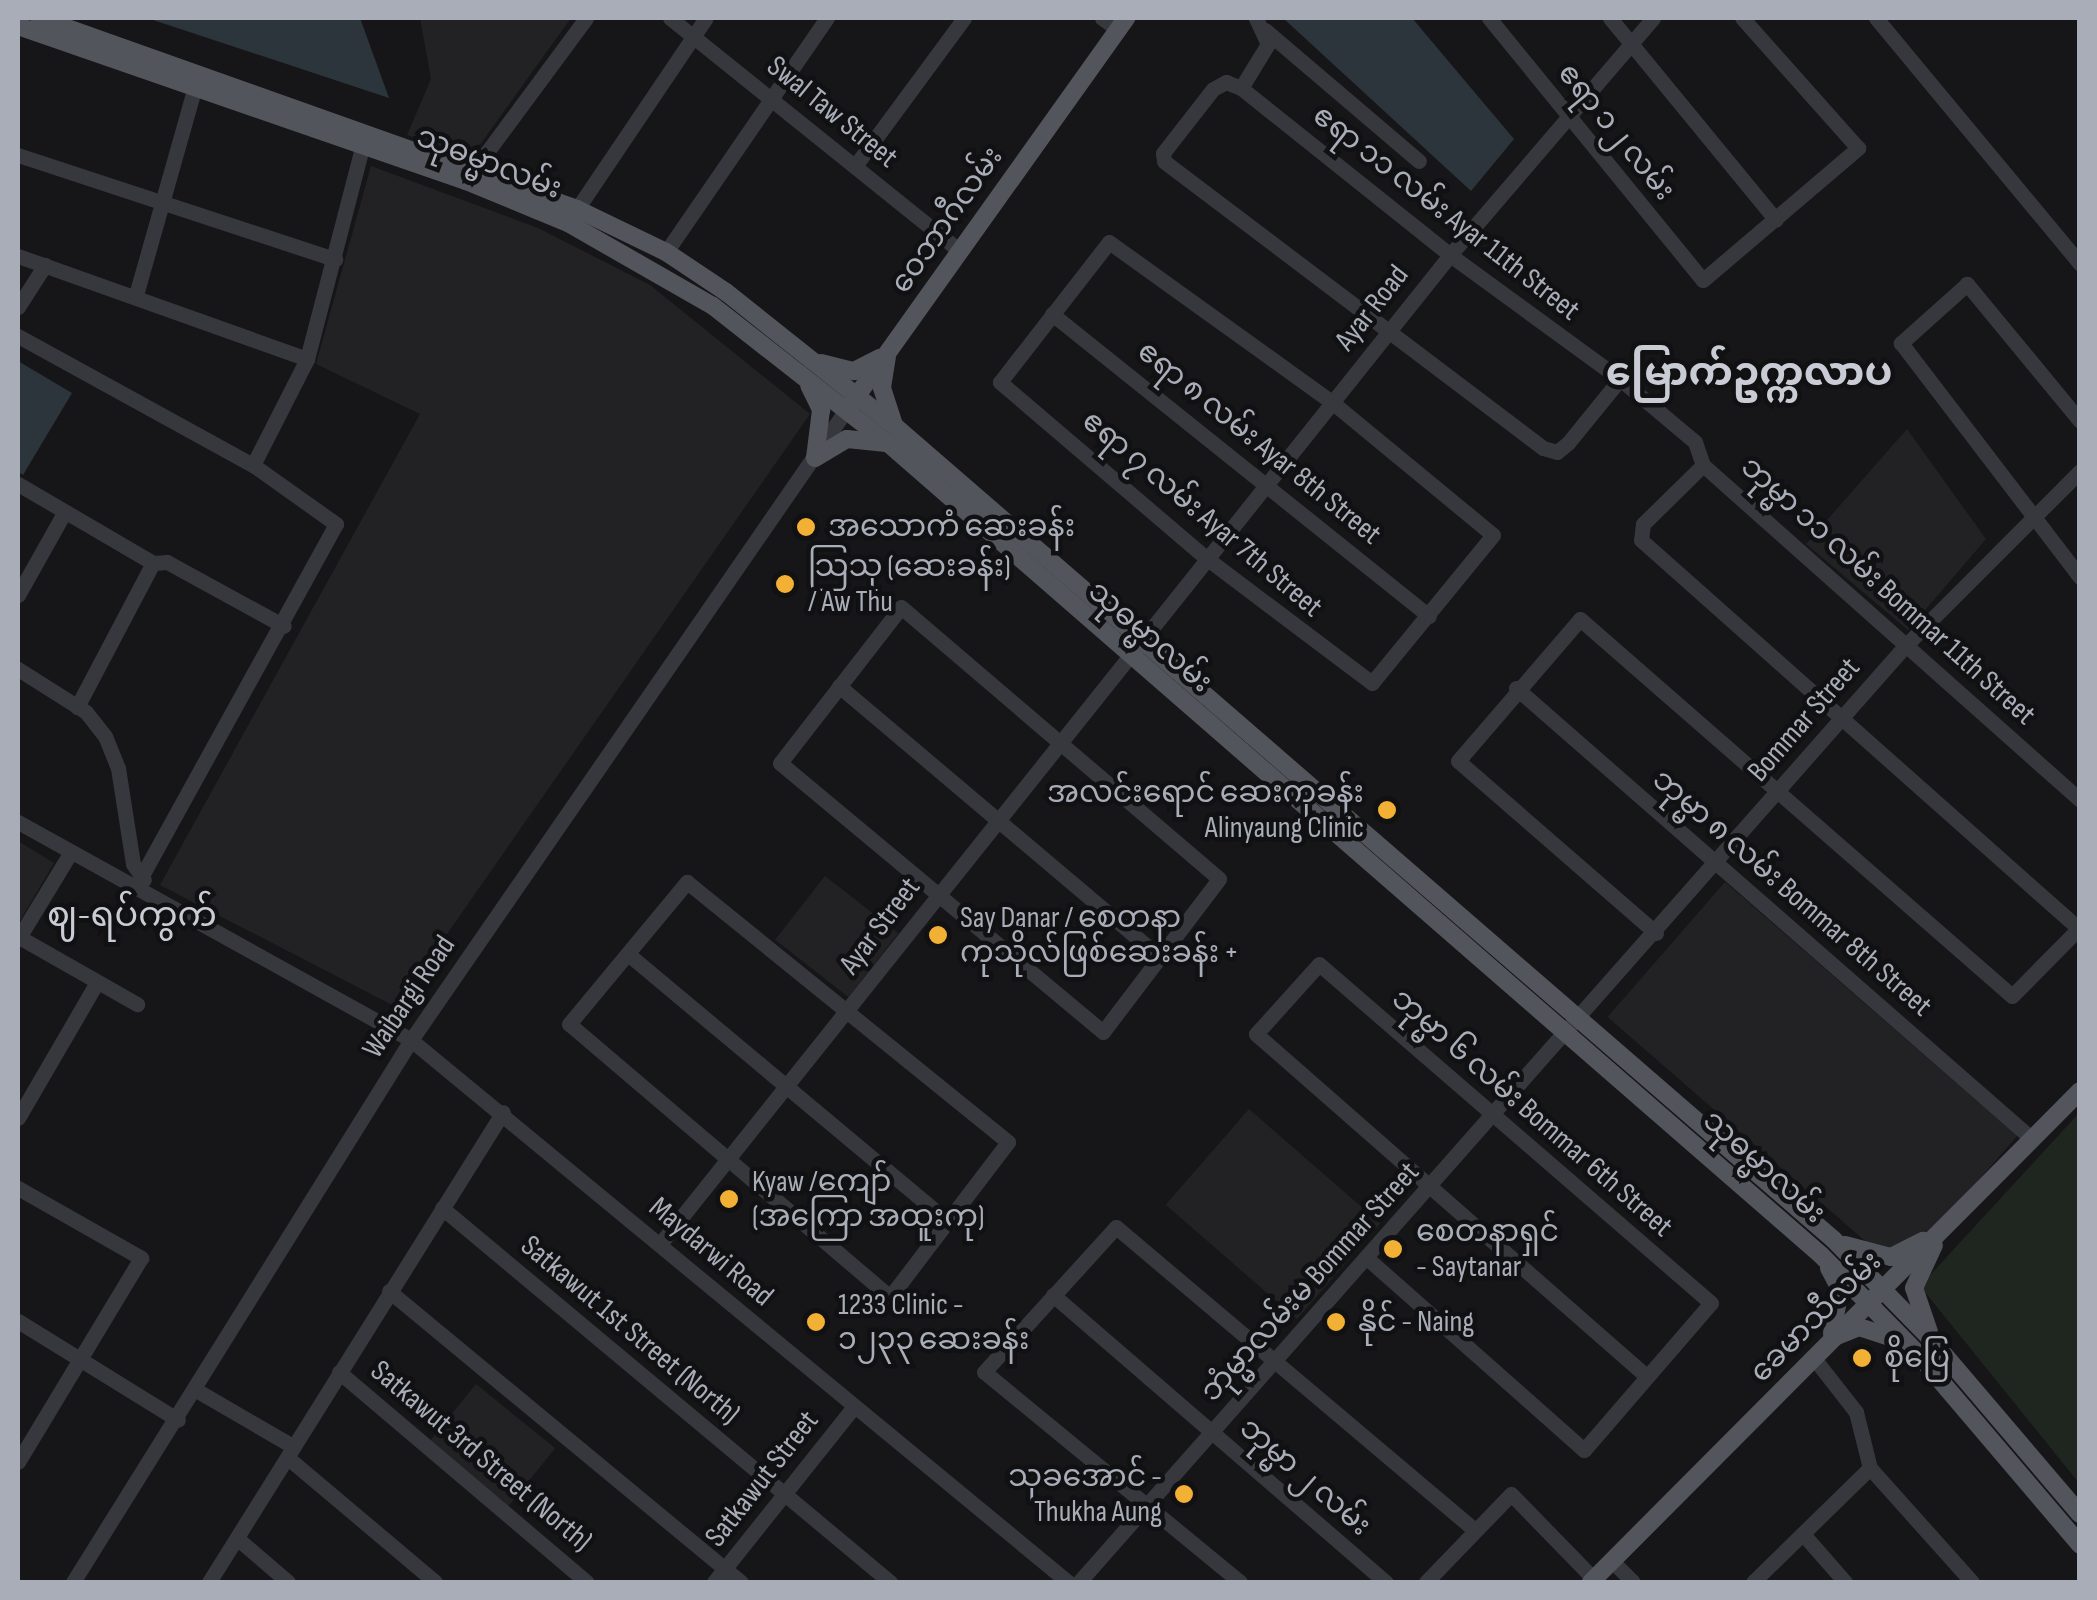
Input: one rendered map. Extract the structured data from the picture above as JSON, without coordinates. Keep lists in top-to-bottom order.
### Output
{
  "streets": {
    "main road": ["သုဓမ္မာလမ်း", "ဝေဘာဂီလမ်း", "ခေမာသီလမ်း"],
    "street": [
      "Swal Taw Street",
      "ဧရာ ၁၂ လမ်း",
      "ဧရာ ၁၁ လမ်း Ayar 11th Street",
      "Ayar Road",
      "ဧရာ ၈ လမ်း Ayar 8th Street",
      "ဧရာ ၇ လမ်း Ayar 7th Street",
      "ဘုမ္မာ ၁၁ လမ်း Bommar 11th Street",
      "Bommar Street",
      "ဘုမ္မာ ၈ လမ်း Bommar 8th Street",
      "Ayar Street",
      "Waibargi Road",
      "ဘုမ္မာ ၆ လမ်း Bommar 6th Street",
      "Maydarwi Road",
      "ဘုံမ္မာလမ်းမ Bommar Street",
      "Satkawut 1st Street (North)",
      "Satkawut 3rd Street (North)",
      "ဘုမ္မာ ၂ လမ်း",
      "Satkawut Street"
    ]
  },
  "crossings": [
    ["Swal Taw Street", "ဝေဘာဂီလမ်း"],
    ["ဧရာ ၁၂ လမ်း", "Ayar Road"],
    ["သုဓမ္မာလမ်း", "ဝေဘာဂီလမ်း"],
    ["သုဓမ္မာလမ်း", "Ayar Road"],
    ["သုဓမ္မာလမ်း", "Bommar Street"],
    ["သုဓမ္မာလမ်း", "Ayar Street"],
    ["သုဓမ္မာလမ်း", "ဘုံမ္မာလမ်းမ Bommar Street"],
    ["သုဓမ္မာလမ်း", "ခေမာသီလမ်း"],
    ["ဧရာ ၁၁ လမ်း Ayar 11th Street", "Ayar Road"],
    ["ဧရာ ၁၁ လမ်း Ayar 11th Street", "ဘုမ္မာ ၁၁ လမ်း Bommar 11th Street"],
    ["ဝေဘာဂီလမ်း", "Waibargi Road"],
    ["Ayar Road", "ဧရာ ၈ လမ်း Ayar 8th Street"],
    ["Ayar Road", "ဧရာ ၇ လမ်း Ayar 7th Street"],
    ["Ayar Road", "Ayar Street"],
    ["ဧရာ ၈ လမ်း Ayar 8th Street", "ဧရာ ၇ လမ်း Ayar 7th Street"],
    ["ဘုမ္မာ ၁၁ လမ်း Bommar 11th Street", "Bommar Street"],
    ["Bommar Street", "ဘုမ္မာ ၈ လမ်း Bommar 8th Street"],
    ["Bommar Street", "ဘုံမ္မာလမ်းမ Bommar Street"],
    ["ဘုမ္မာ ၈ လမ်း Bommar 8th Street", "ခေမာသီလမ်း"],
    ["Ayar Street", "Maydarwi Road"],
    ["Waibargi Road", "Maydarwi Road"],
    ["ဘုမ္မာ ၆ လမ်း Bommar 6th Street", "ဘုံမ္မာလမ်းမ Bommar Street"],
    ["Maydarwi Road", "Satkawut Street"],
    ["ဘုံမ္မာလမ်းမ Bommar Street", "ဘုမ္မာ ၂ လမ်း"],
    ["Satkawut 1st Street (North)", "Satkawut Street"]
  ],
  "districts": ["မြောက်‌ဥက္ကလာပ", "ဈ-ရပ်ကွက်"],
  "places": [
    "အသောကံ ဆေးခန်း",
    "သြသု (ဆေးခန်း) / Aw Thu",
    "အလင်းရောင် ဆေးကုခန်း Alinyaung Clinic",
    "Say Danar / စေတနာ ကုသိုလ်ဖြစ်ဆေးခန်း +",
    "Kyaw /ကျော် (အကြော အထူးကု)",
    "စေတနာရှင် - Saytanar",
    "1233 Clinic - ၁၂၃၃ ဆေးခန်း",
    "နိုင် - Naing",
    "စိုပြေ",
    "သုခအောင် - Thukha Aung"
  ]
}
